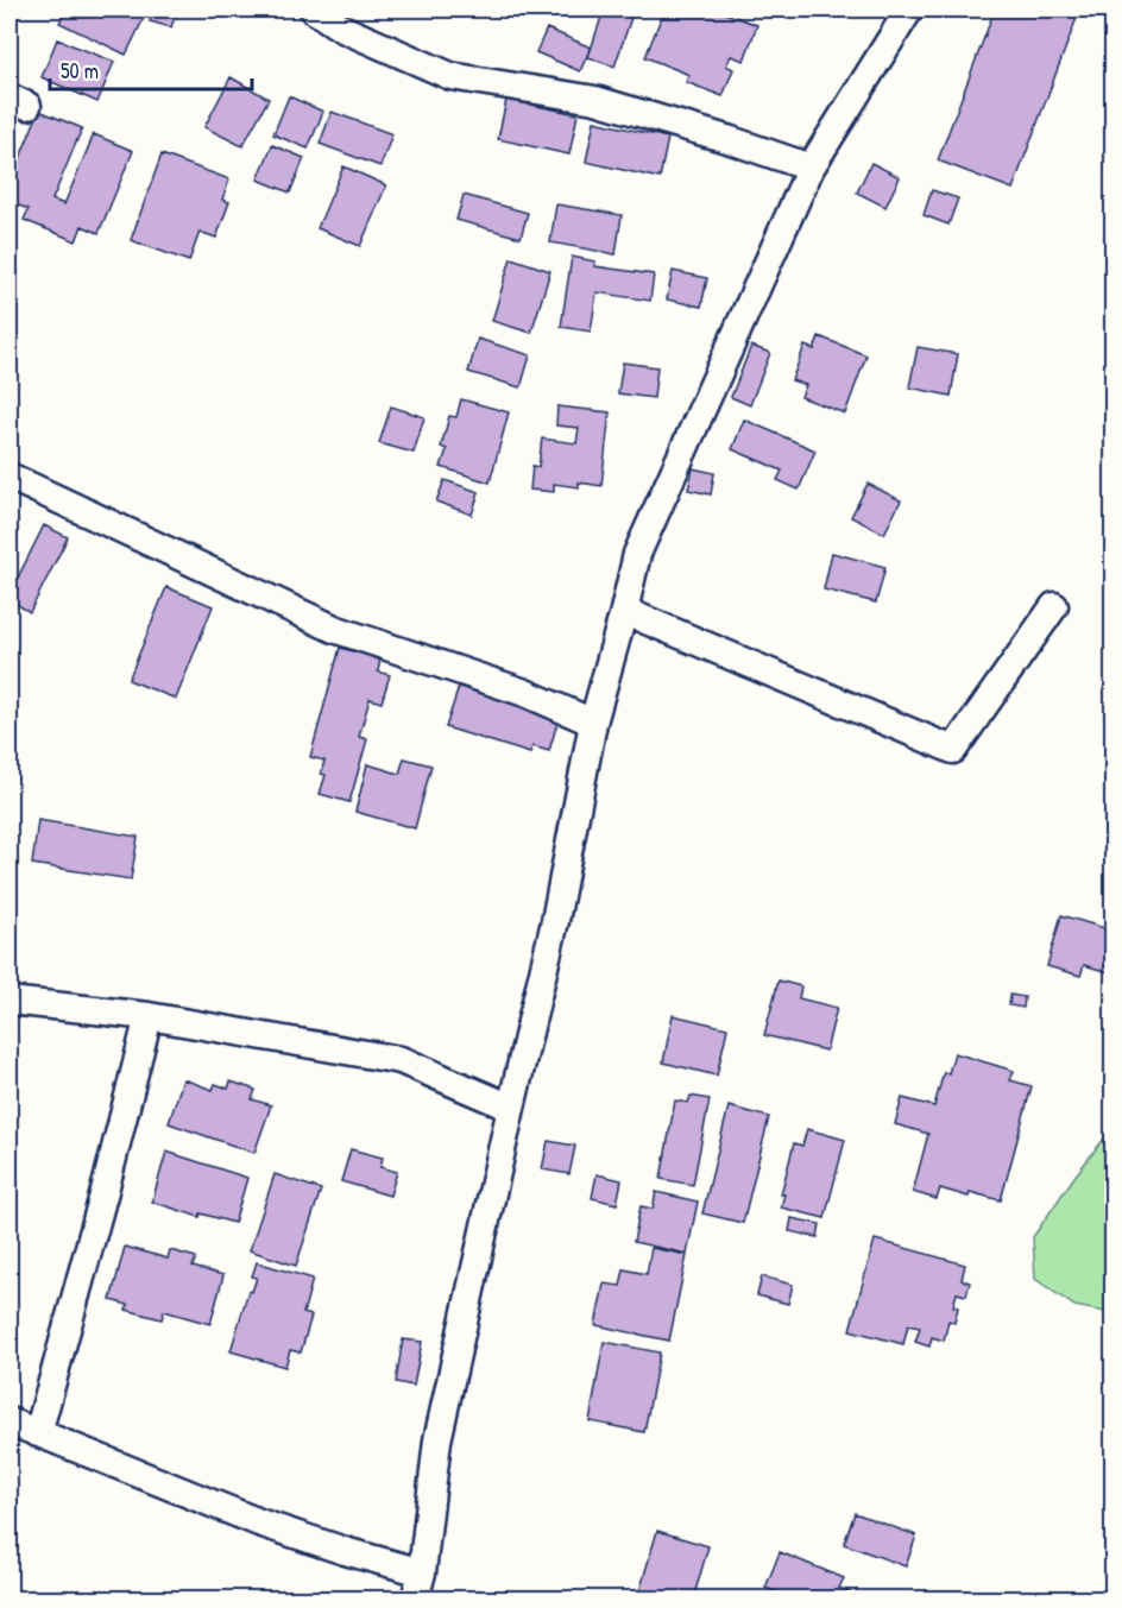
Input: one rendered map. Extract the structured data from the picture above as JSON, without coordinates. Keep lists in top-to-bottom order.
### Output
{
  "scale_bar": "50 m"
}
